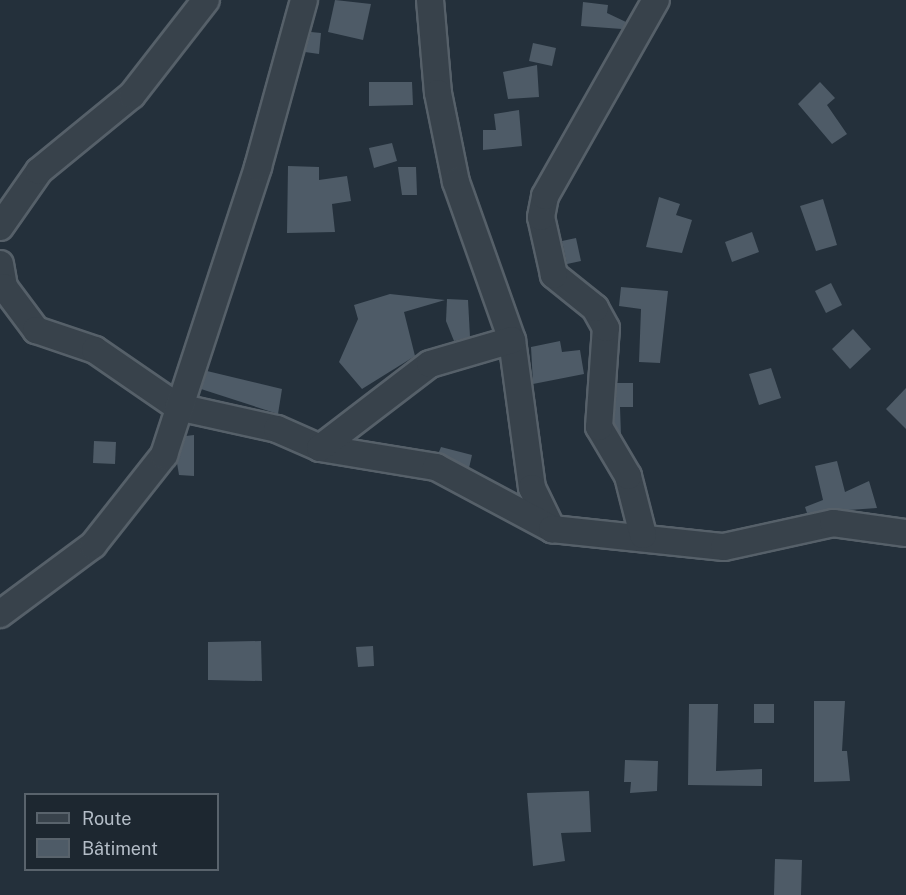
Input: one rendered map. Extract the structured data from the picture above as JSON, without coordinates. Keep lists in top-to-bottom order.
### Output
{
  "legend": ["Route", "Bâtiment"]
}
